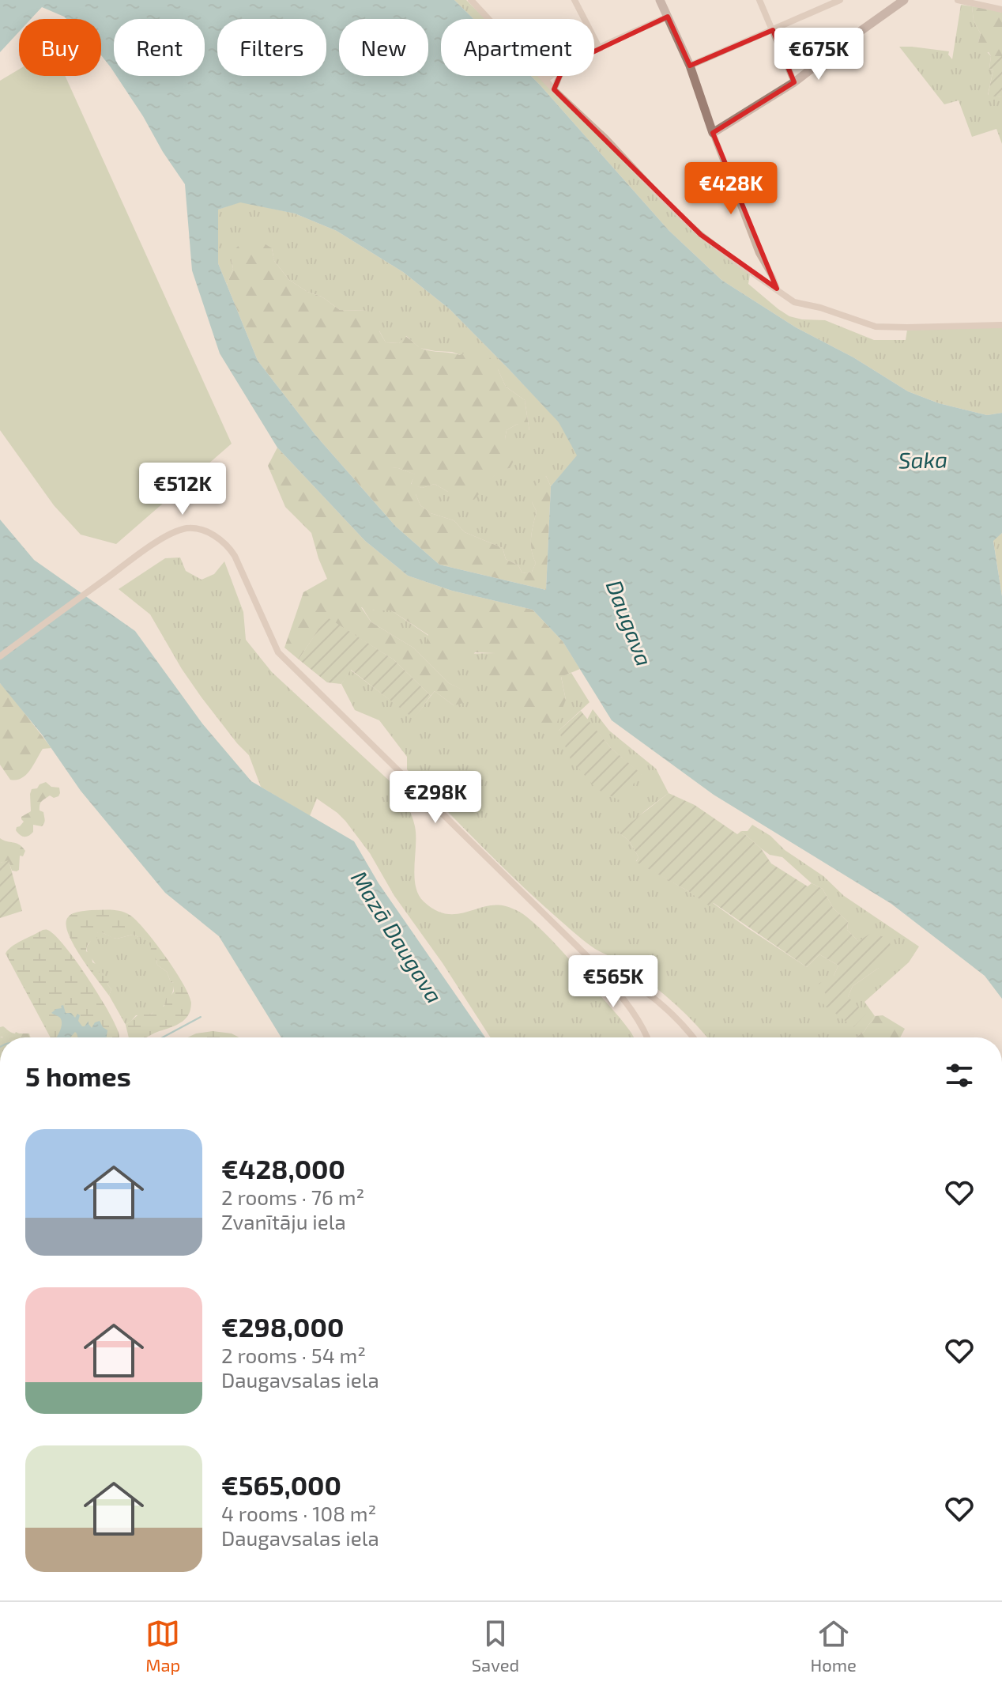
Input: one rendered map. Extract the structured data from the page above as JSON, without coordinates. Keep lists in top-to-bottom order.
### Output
{
  "water": ["Saka", "Daugava", "Mazā Daugava"],
  "page": {
    "chip": [
      "Buy",
      "Rent",
      "Filters",
      "New",
      "Apartment"
    ],
    "price": [
      "€675K",
      "€428K",
      "€512K",
      "€298K",
      "€565K"
    ],
    "heading": "5 homes",
    "list": [
      {
        "name": "€428,000",
        "note": "2 rooms · 76 m² · Zvanītāju iela"
      },
      {
        "name": "€298,000",
        "note": "2 rooms · 54 m² · Daugavsalas iela"
      },
      {
        "name": "€565,000",
        "note": "4 rooms · 108 m² · Daugavsalas iela"
      }
    ],
    "tabs": ["Map", "Saved", "Home"]
  }
}
